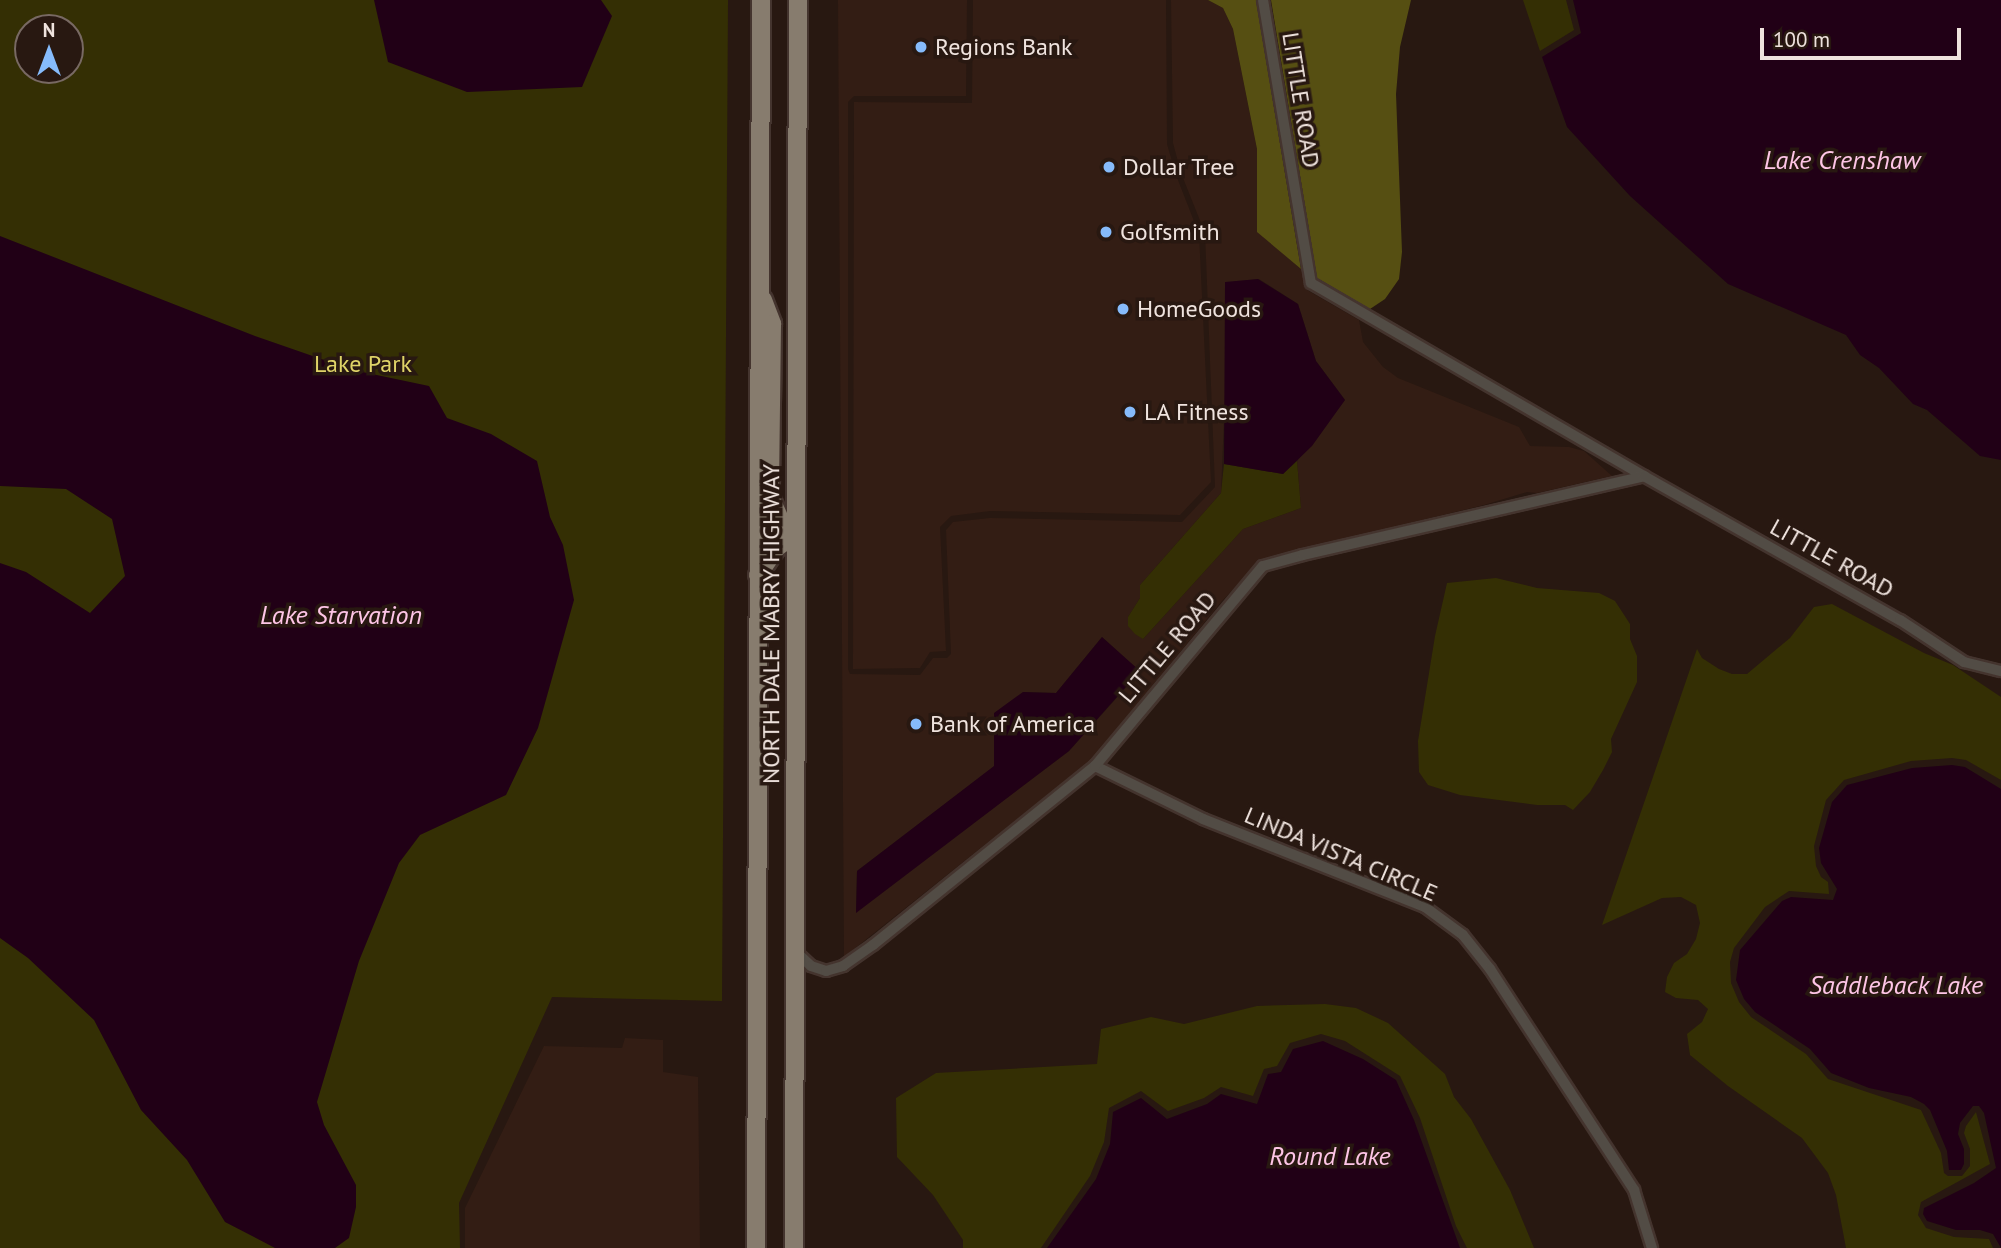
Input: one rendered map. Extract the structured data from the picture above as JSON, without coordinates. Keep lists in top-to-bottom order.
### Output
{
  "streets": {
    "main road": ["NORTH DALE MABRY HIGHWAY"],
    "street": ["LITTLE ROAD", "LINDA VISTA CIRCLE"]
  },
  "crossings": [
    ["LITTLE ROAD", "NORTH DALE MABRY HIGHWAY"],
    ["LITTLE ROAD", "LINDA VISTA CIRCLE"]
  ],
  "water": [
    "Lake Crenshaw",
    "Lake Starvation",
    "Saddleback Lake",
    "Round Lake"
  ],
  "parks": ["Lake Park"],
  "places": [
    "Regions Bank",
    "Dollar Tree",
    "Golfsmith",
    "HomeGoods",
    "LA Fitness",
    "Bank of America"
  ],
  "scale_bar": "100 m",
  "north": "top"
}
